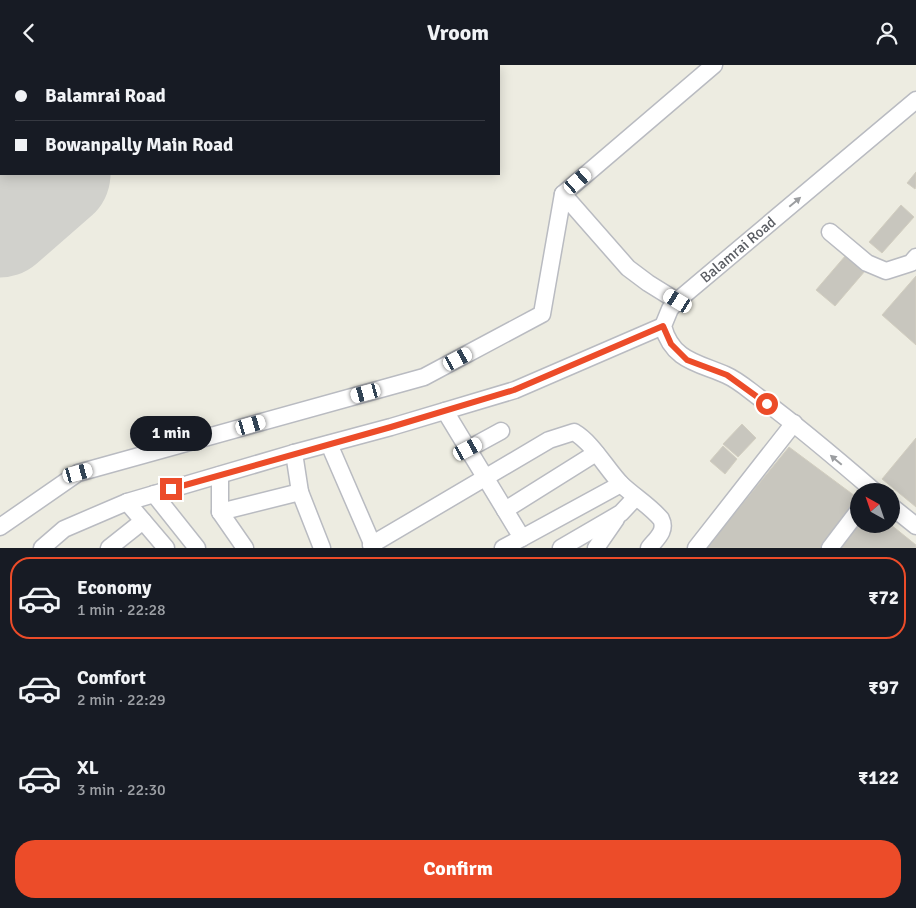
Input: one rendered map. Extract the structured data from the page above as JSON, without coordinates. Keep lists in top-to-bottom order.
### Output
{
  "streets": {
    "street": ["Balamrai Road"]
  },
  "one_way": ["Balamrai Road"],
  "north": "top left",
  "page": {
    "header": "Vroom",
    "banner": ["Balamrai Road", "Bowanpally Main Road"],
    "bubble": "1 min",
    "list": [
      {
        "name": "Economy",
        "note": "1 min · 22:28",
        "value": "₹72"
      },
      {
        "name": "Comfort",
        "note": "2 min · 22:29",
        "value": "₹97"
      },
      {
        "name": "XL",
        "note": "3 min · 22:30",
        "value": "₹122"
      }
    ],
    "buttons": "Confirm"
  }
}
